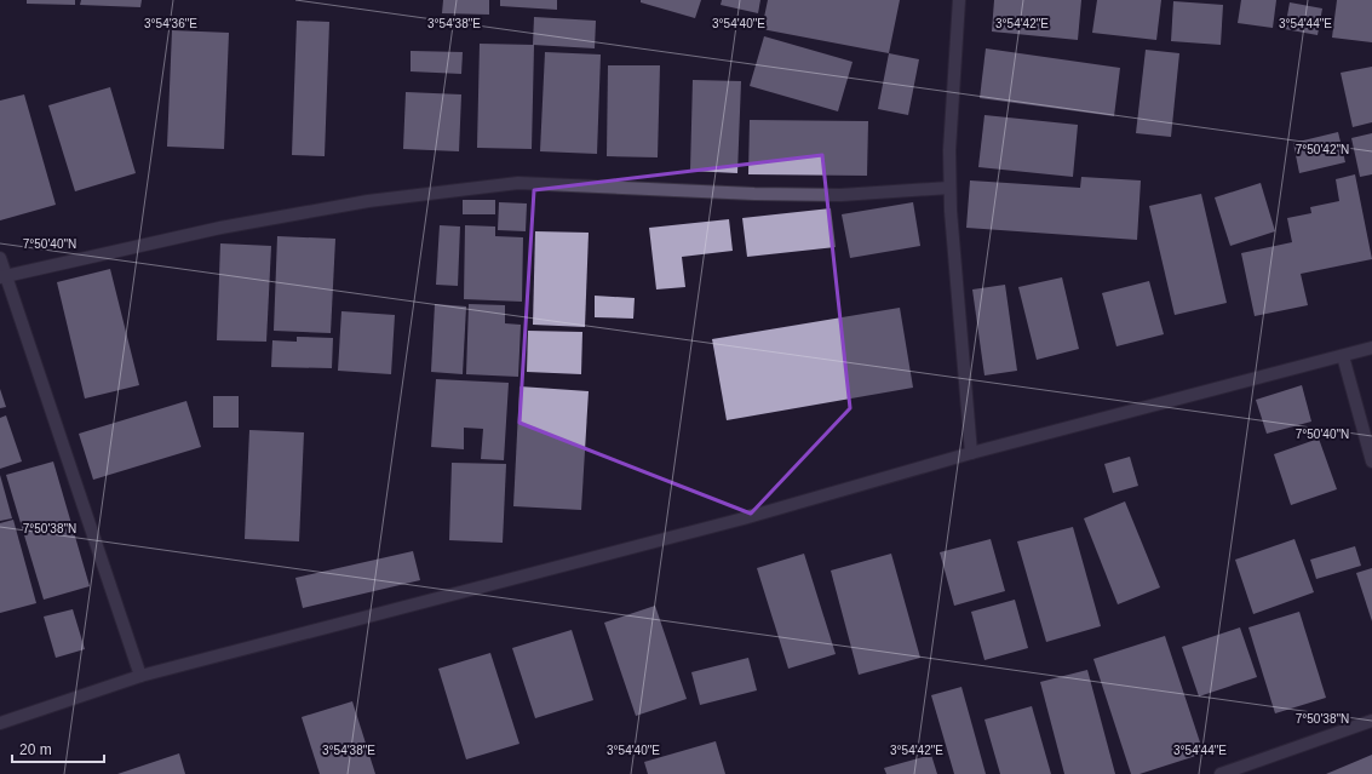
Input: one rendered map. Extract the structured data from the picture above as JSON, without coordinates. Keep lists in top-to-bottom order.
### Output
{
  "scale_bar": "20 m",
  "coordinates": [
    "3°54'36\"E",
    "3°54'38\"E",
    "3°54'40\"E",
    "3°54'42\"E",
    "3°54'44\"E",
    "7°50'42\"N",
    "7°50'40\"N",
    "7°50'38\"N"
  ]
}
